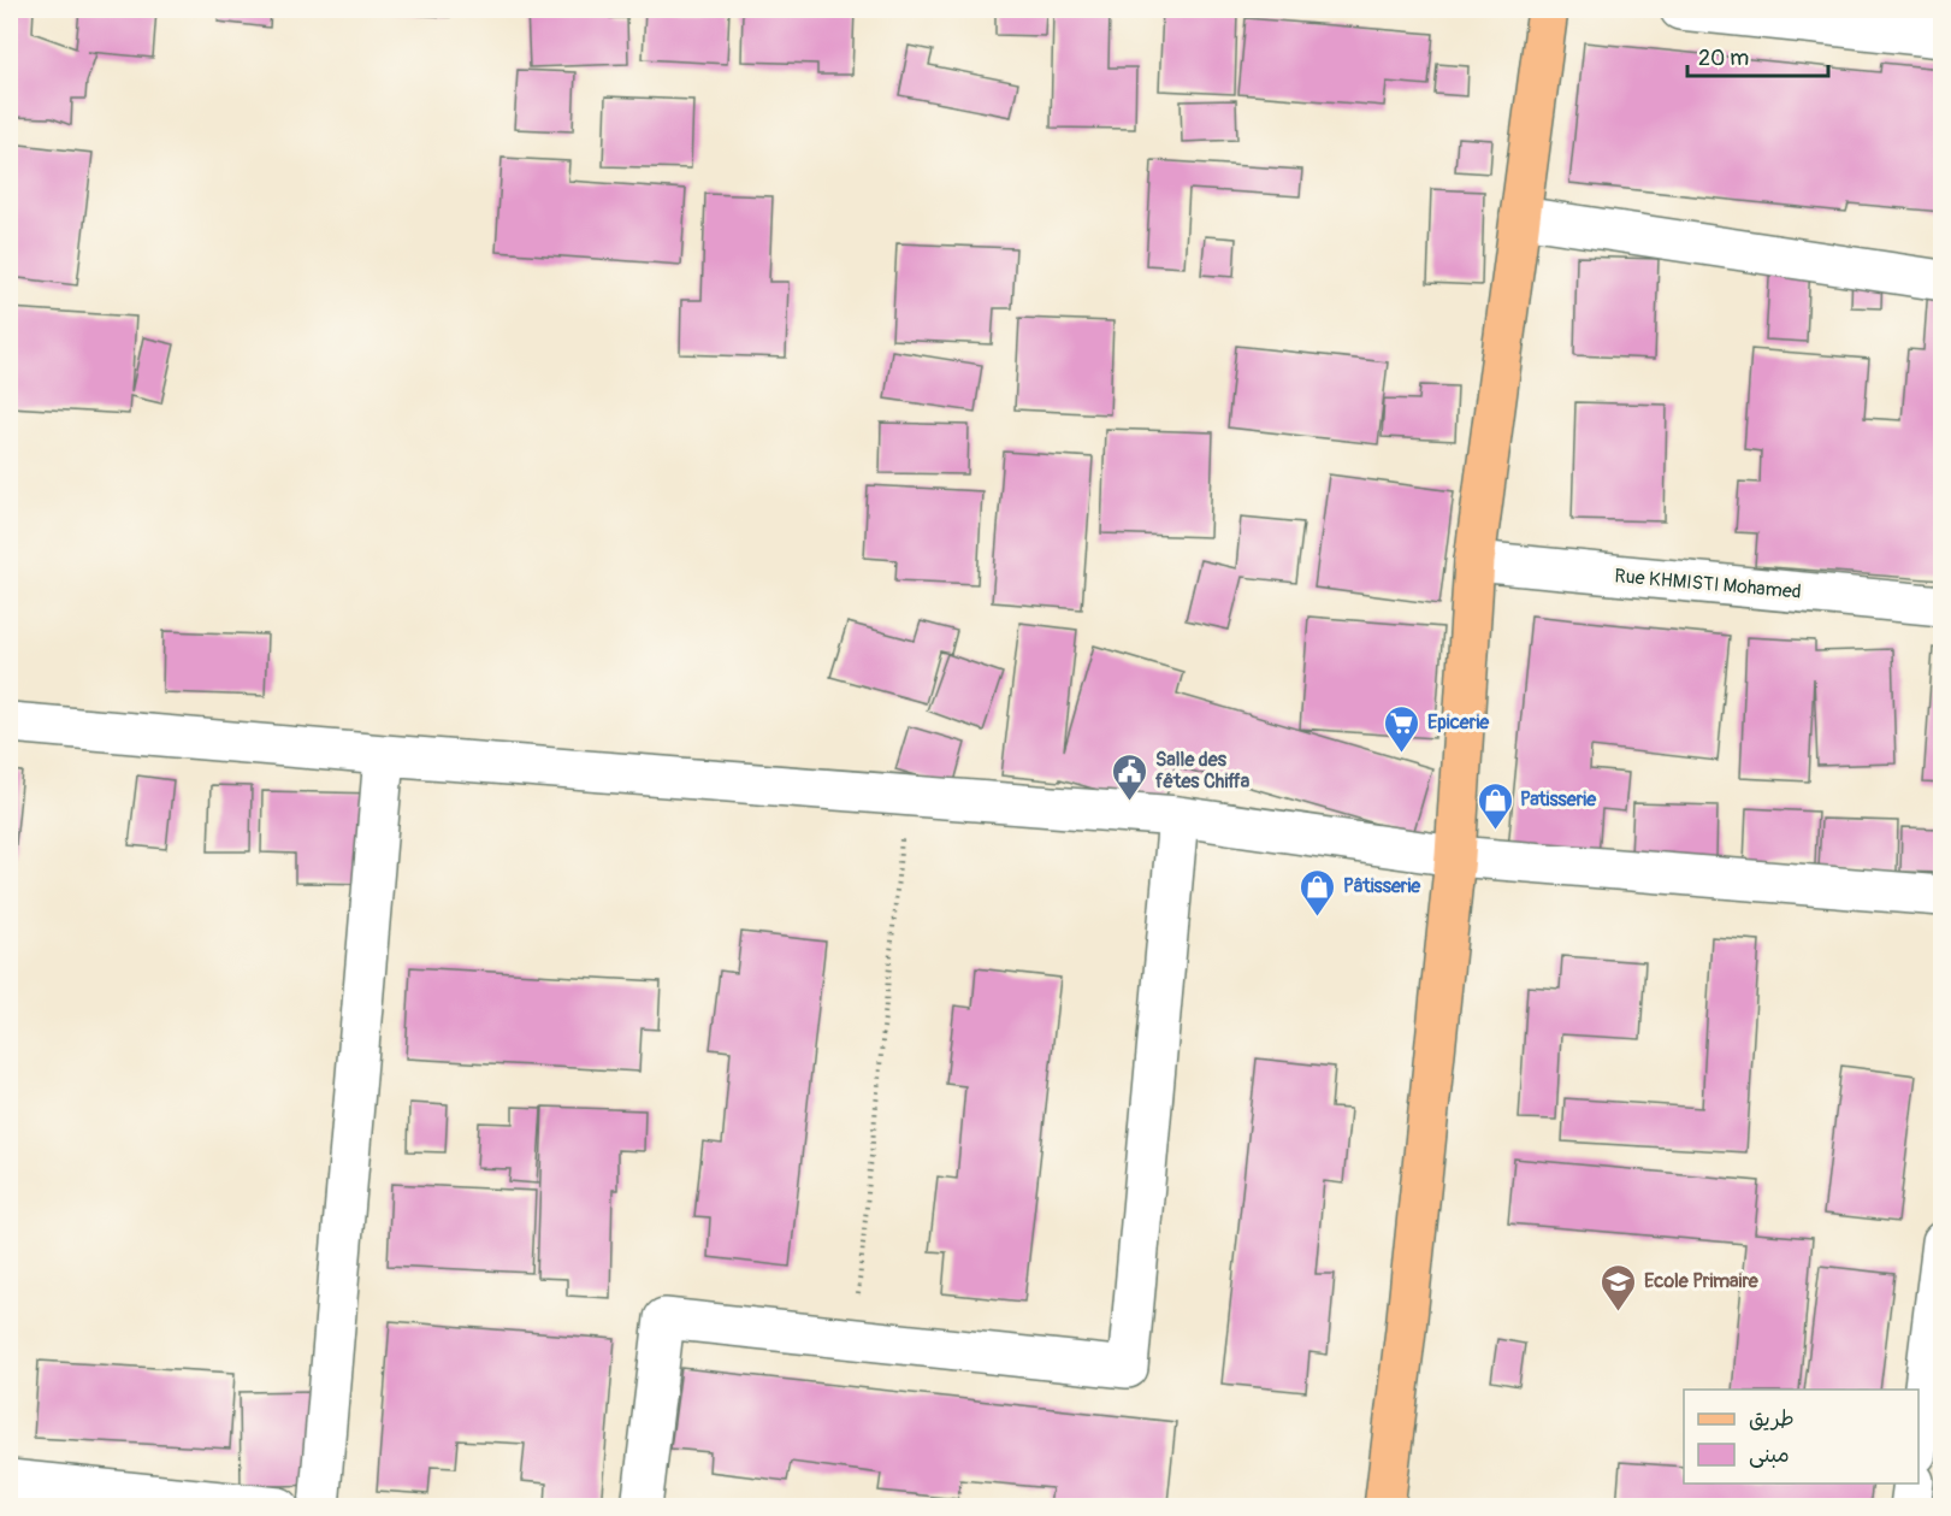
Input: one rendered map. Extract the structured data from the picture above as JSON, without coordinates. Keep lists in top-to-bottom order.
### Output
{
  "streets": {
    "street": ["Rue KHMISTI Mohamed"]
  },
  "places": {
    "supermarket": ["Epicerie"],
    "public building": ["Salle des fêtes Chiffa"],
    "shop": ["Patisserie", "Pâtisserie"],
    "school or university": ["Ecole Primaire"]
  },
  "legend": ["طريق", "مبنى"],
  "scale_bar": "20 m"
}
